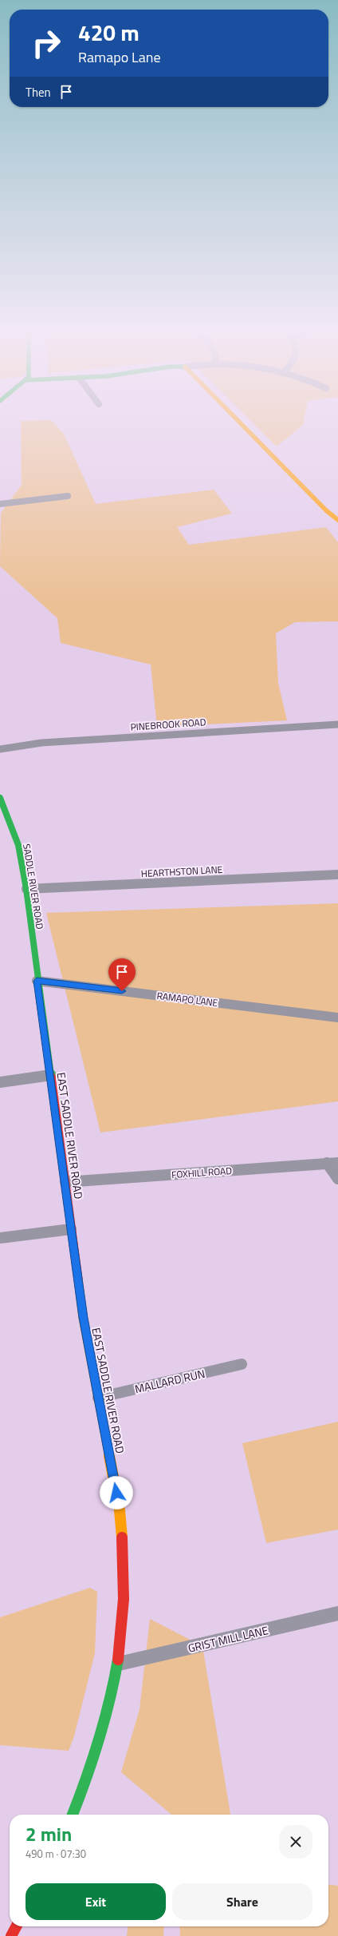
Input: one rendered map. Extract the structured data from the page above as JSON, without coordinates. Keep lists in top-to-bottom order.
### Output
{
  "streets": {
    "main road": ["SADDLE RIVER ROAD", "EAST SADDLE RIVER ROAD"],
    "street": [
      "PINEBROOK ROAD",
      "HEARTHSTON LANE",
      "RAMAPO LANE",
      "FOXHILL ROAD",
      "MALLARD RUN",
      "GRIST MILL LANE"
    ]
  },
  "crossings": [
    ["HEARTHSTON LANE", "SADDLE RIVER ROAD"],
    ["SADDLE RIVER ROAD", "RAMAPO LANE"],
    ["SADDLE RIVER ROAD", "EAST SADDLE RIVER ROAD"],
    ["RAMAPO LANE", "EAST SADDLE RIVER ROAD"],
    ["EAST SADDLE RIVER ROAD", "FOXHILL ROAD"],
    ["EAST SADDLE RIVER ROAD", "MALLARD RUN"],
    ["EAST SADDLE RIVER ROAD", "GRIST MILL LANE"]
  ],
  "page": {
    "turn": ["420 m", "Ramapo Lane"],
    "then": "Then",
    "heading": ["2 min", "490 m · 07:30"],
    "buttons": ["Exit", "Share"]
  }
}
